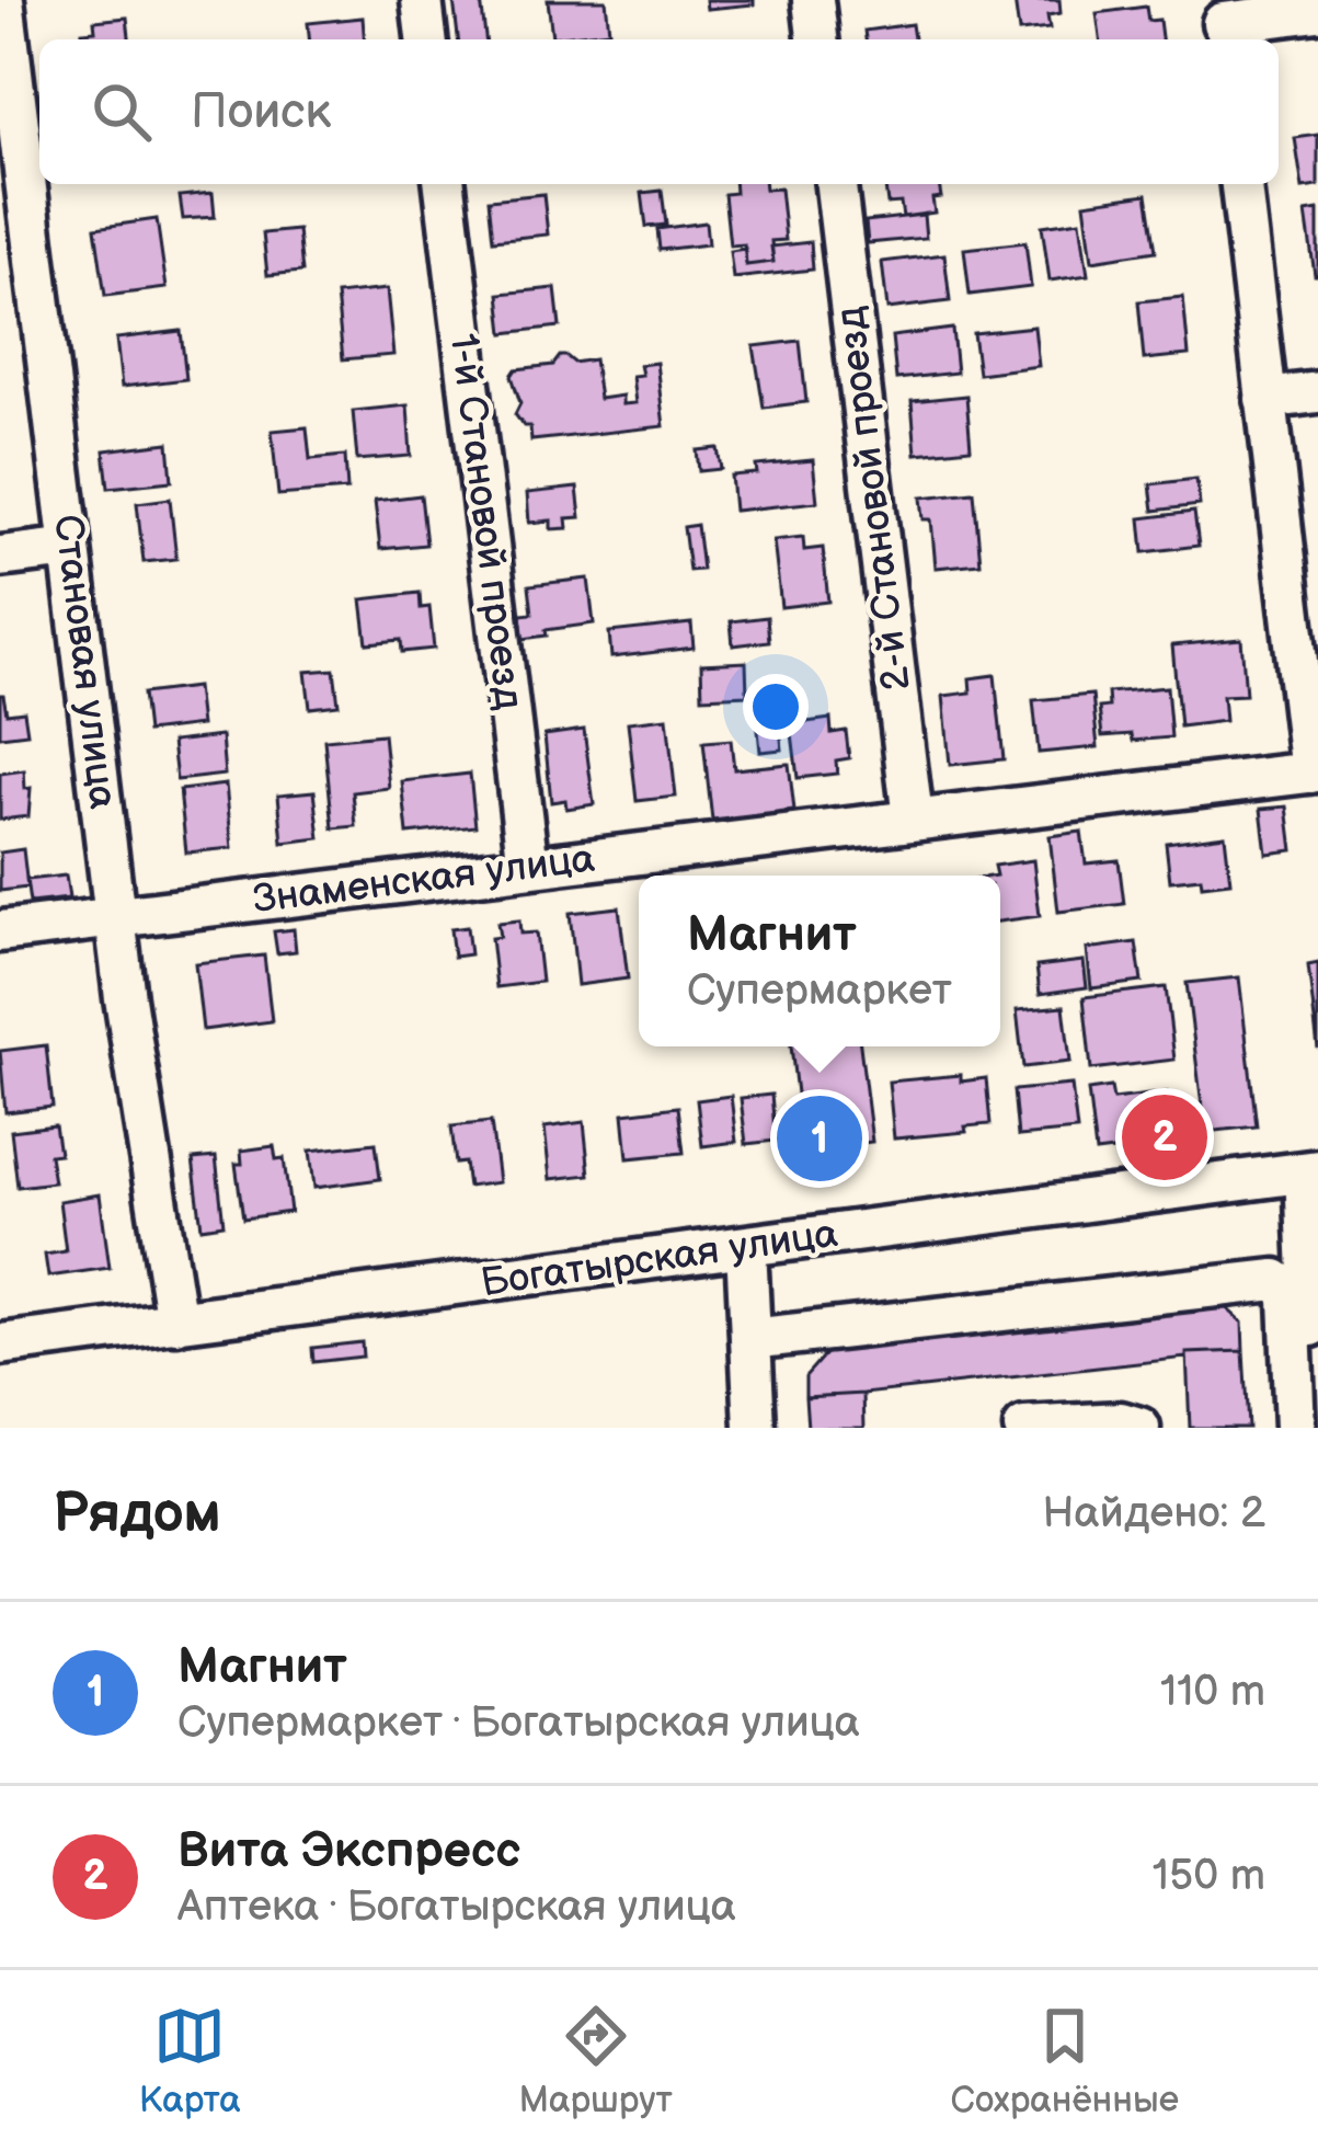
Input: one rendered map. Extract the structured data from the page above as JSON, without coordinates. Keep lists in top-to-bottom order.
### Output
{
  "streets": {
    "street": [
      "2-й Становой проезд",
      "1-й Становой проезд",
      "Становая улица",
      "Знаменская улица",
      "Богатырская улица"
    ]
  },
  "crossings": [
    ["2-й Становой проезд", "Знаменская улица"],
    ["1-й Становой проезд", "Знаменская улица"],
    ["Становая улица", "Знаменская улица"],
    ["Становая улица", "Богатырская улица"]
  ],
  "page": {
    "search": "Поиск",
    "popup": ["Магнит", "Супермаркет"],
    "pins": ["2", "1"],
    "heading": ["Рядом", "Найдено: 2"],
    "list": [
      {
        "mark": "1",
        "name": "Магнит",
        "note": "Супермаркет · Богатырская улица",
        "value": "110 m"
      },
      {
        "mark": "2",
        "name": "Вита Экспресс",
        "note": "Аптека · Богатырская улица",
        "value": "150 m"
      }
    ],
    "nav": ["Карта", "Маршрут", "Сохранённые"]
  }
}
